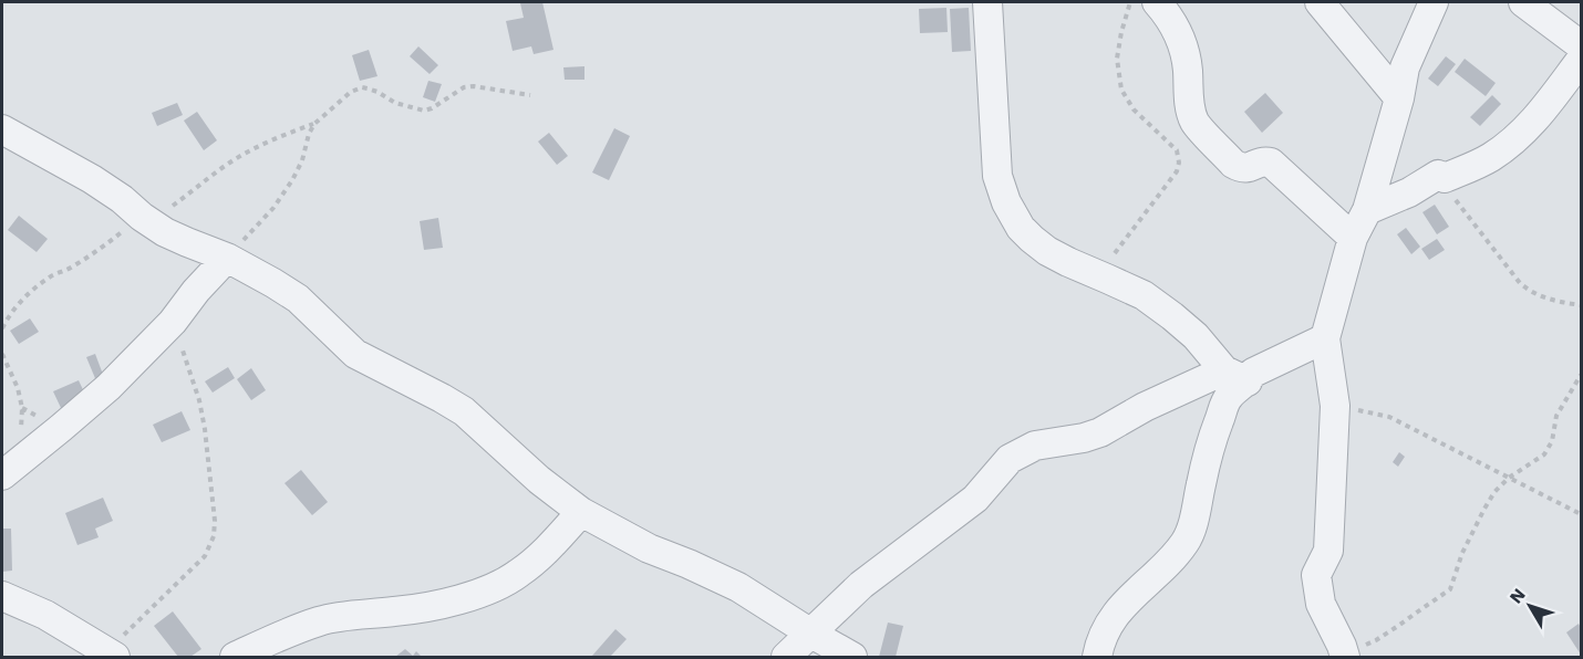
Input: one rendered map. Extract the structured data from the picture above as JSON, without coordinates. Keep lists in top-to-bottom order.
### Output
{
  "north": "top left"
}
